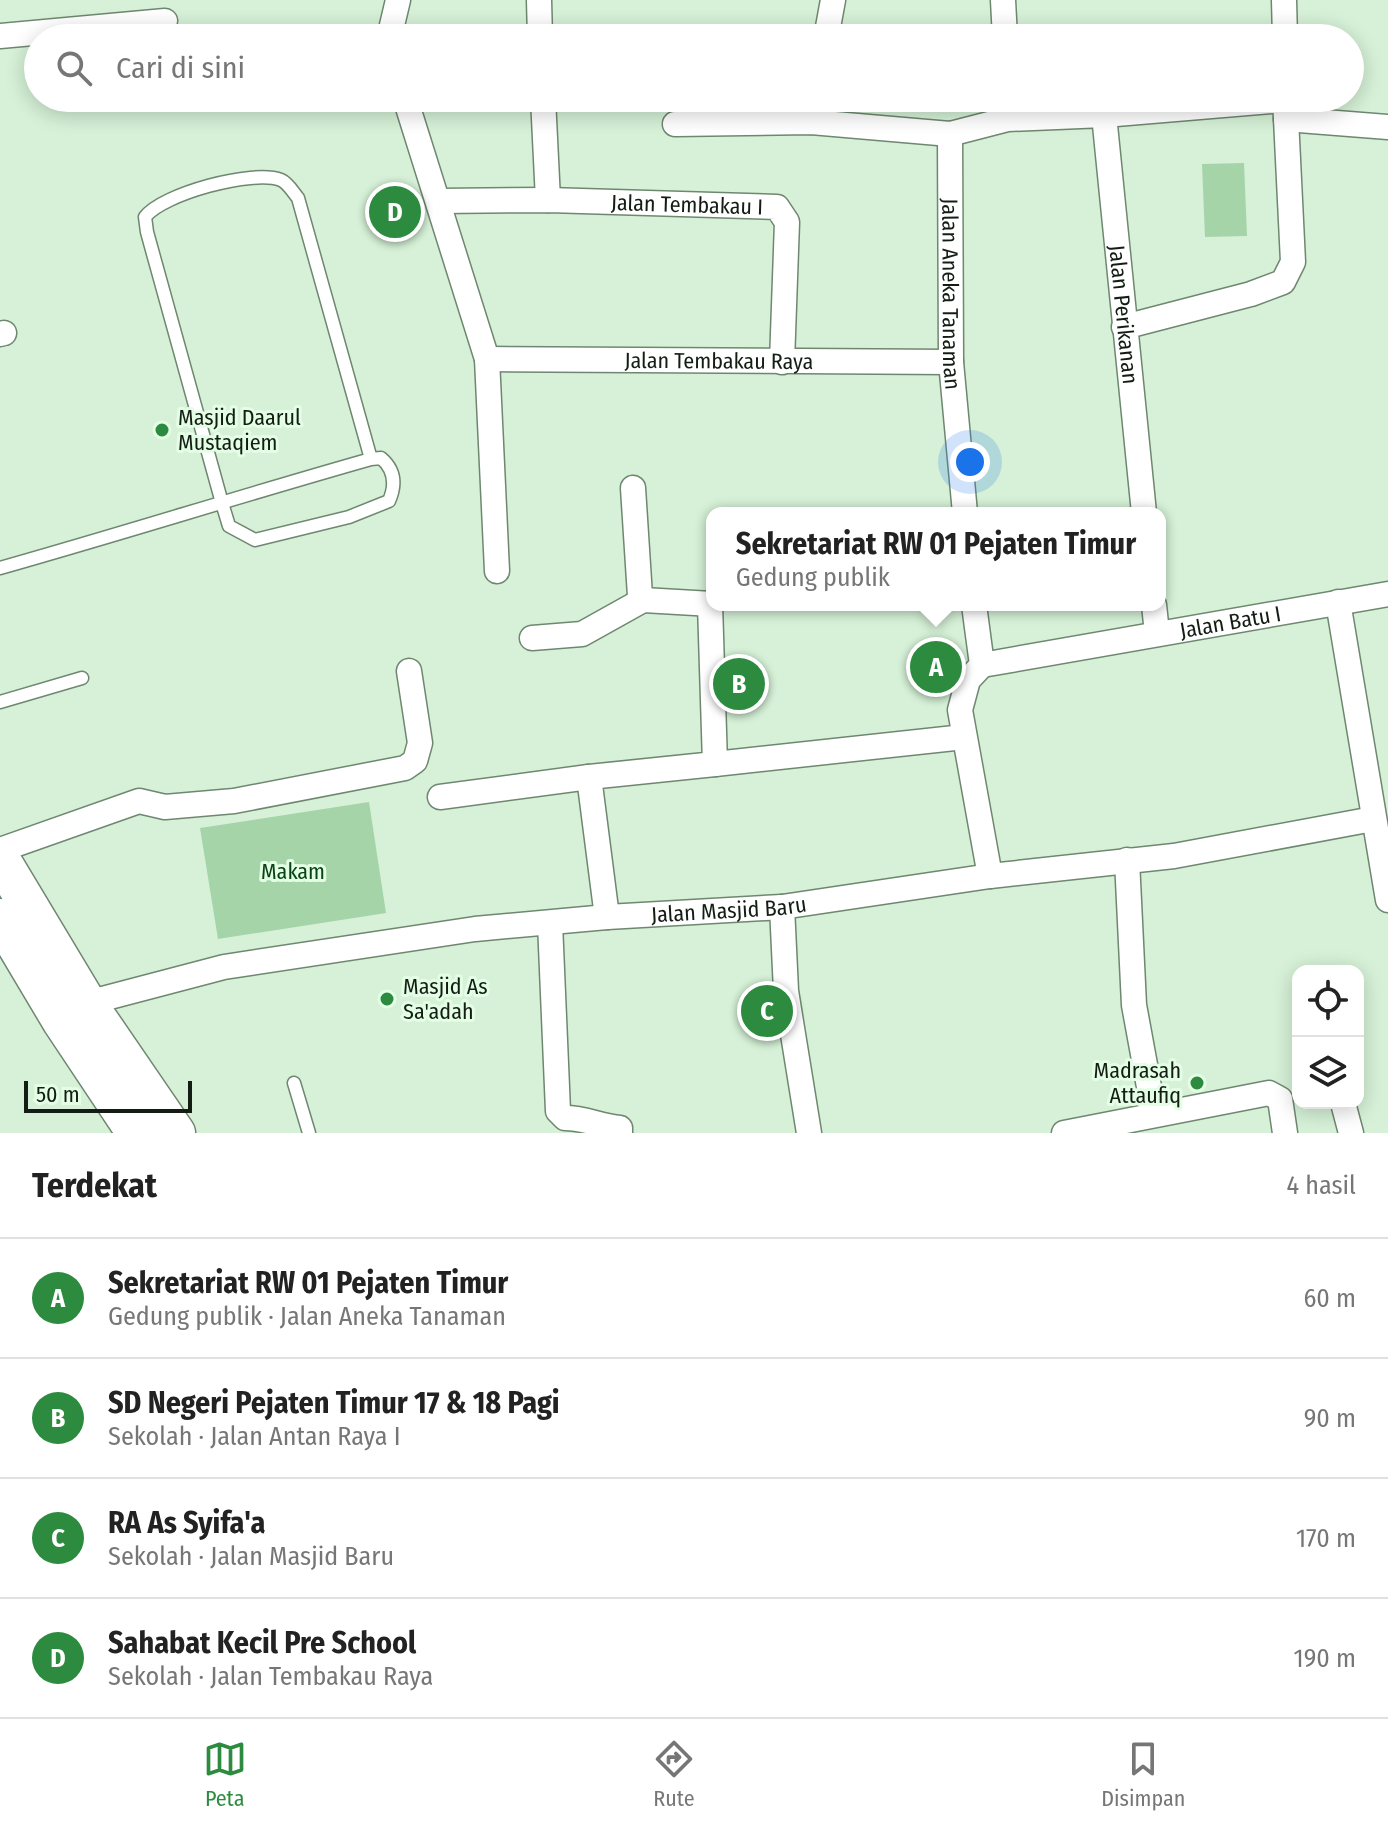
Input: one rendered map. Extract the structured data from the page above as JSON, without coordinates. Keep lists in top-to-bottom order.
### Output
{
  "streets": {
    "street": [
      "Jalan Tembakau I",
      "Jalan Aneka Tanaman",
      "Jalan Perikanan",
      "Jalan Tembakau Raya",
      "Jalan Batu I",
      "Jalan Masjid Baru"
    ]
  },
  "crossings": [
    ["Jalan Tembakau I", "Jalan Tembakau Raya"],
    ["Jalan Aneka Tanaman", "Jalan Tembakau Raya"]
  ],
  "parks": ["Makam"],
  "places": ["Masjid Daarul Mustaqiem", "Masjid As Sa'adah", "Madrasah Attaufiq"],
  "scale_bar": "50 m",
  "page": {
    "search": "Cari di sini",
    "pins": [
      "D",
      "A",
      "B",
      "C"
    ],
    "popup": ["Sekretariat RW 01 Pejaten Timur", "Gedung publik"],
    "scale": "50 m",
    "heading": ["Terdekat", "4 hasil"],
    "list": [
      {
        "mark": "A",
        "name": "Sekretariat RW 01 Pejaten Timur",
        "note": "Gedung publik · Jalan Aneka Tanaman",
        "value": "60 m"
      },
      {
        "mark": "B",
        "name": "SD Negeri Pejaten Timur 17 & 18 Pagi",
        "note": "Sekolah · Jalan Antan Raya I",
        "value": "90 m"
      },
      {
        "mark": "C",
        "name": "RA As Syifa'a",
        "note": "Sekolah · Jalan Masjid Baru",
        "value": "170 m"
      },
      {
        "mark": "D",
        "name": "Sahabat Kecil Pre School",
        "note": "Sekolah · Jalan Tembakau Raya",
        "value": "190 m"
      }
    ],
    "nav": ["Peta", "Rute", "Disimpan"]
  }
}
